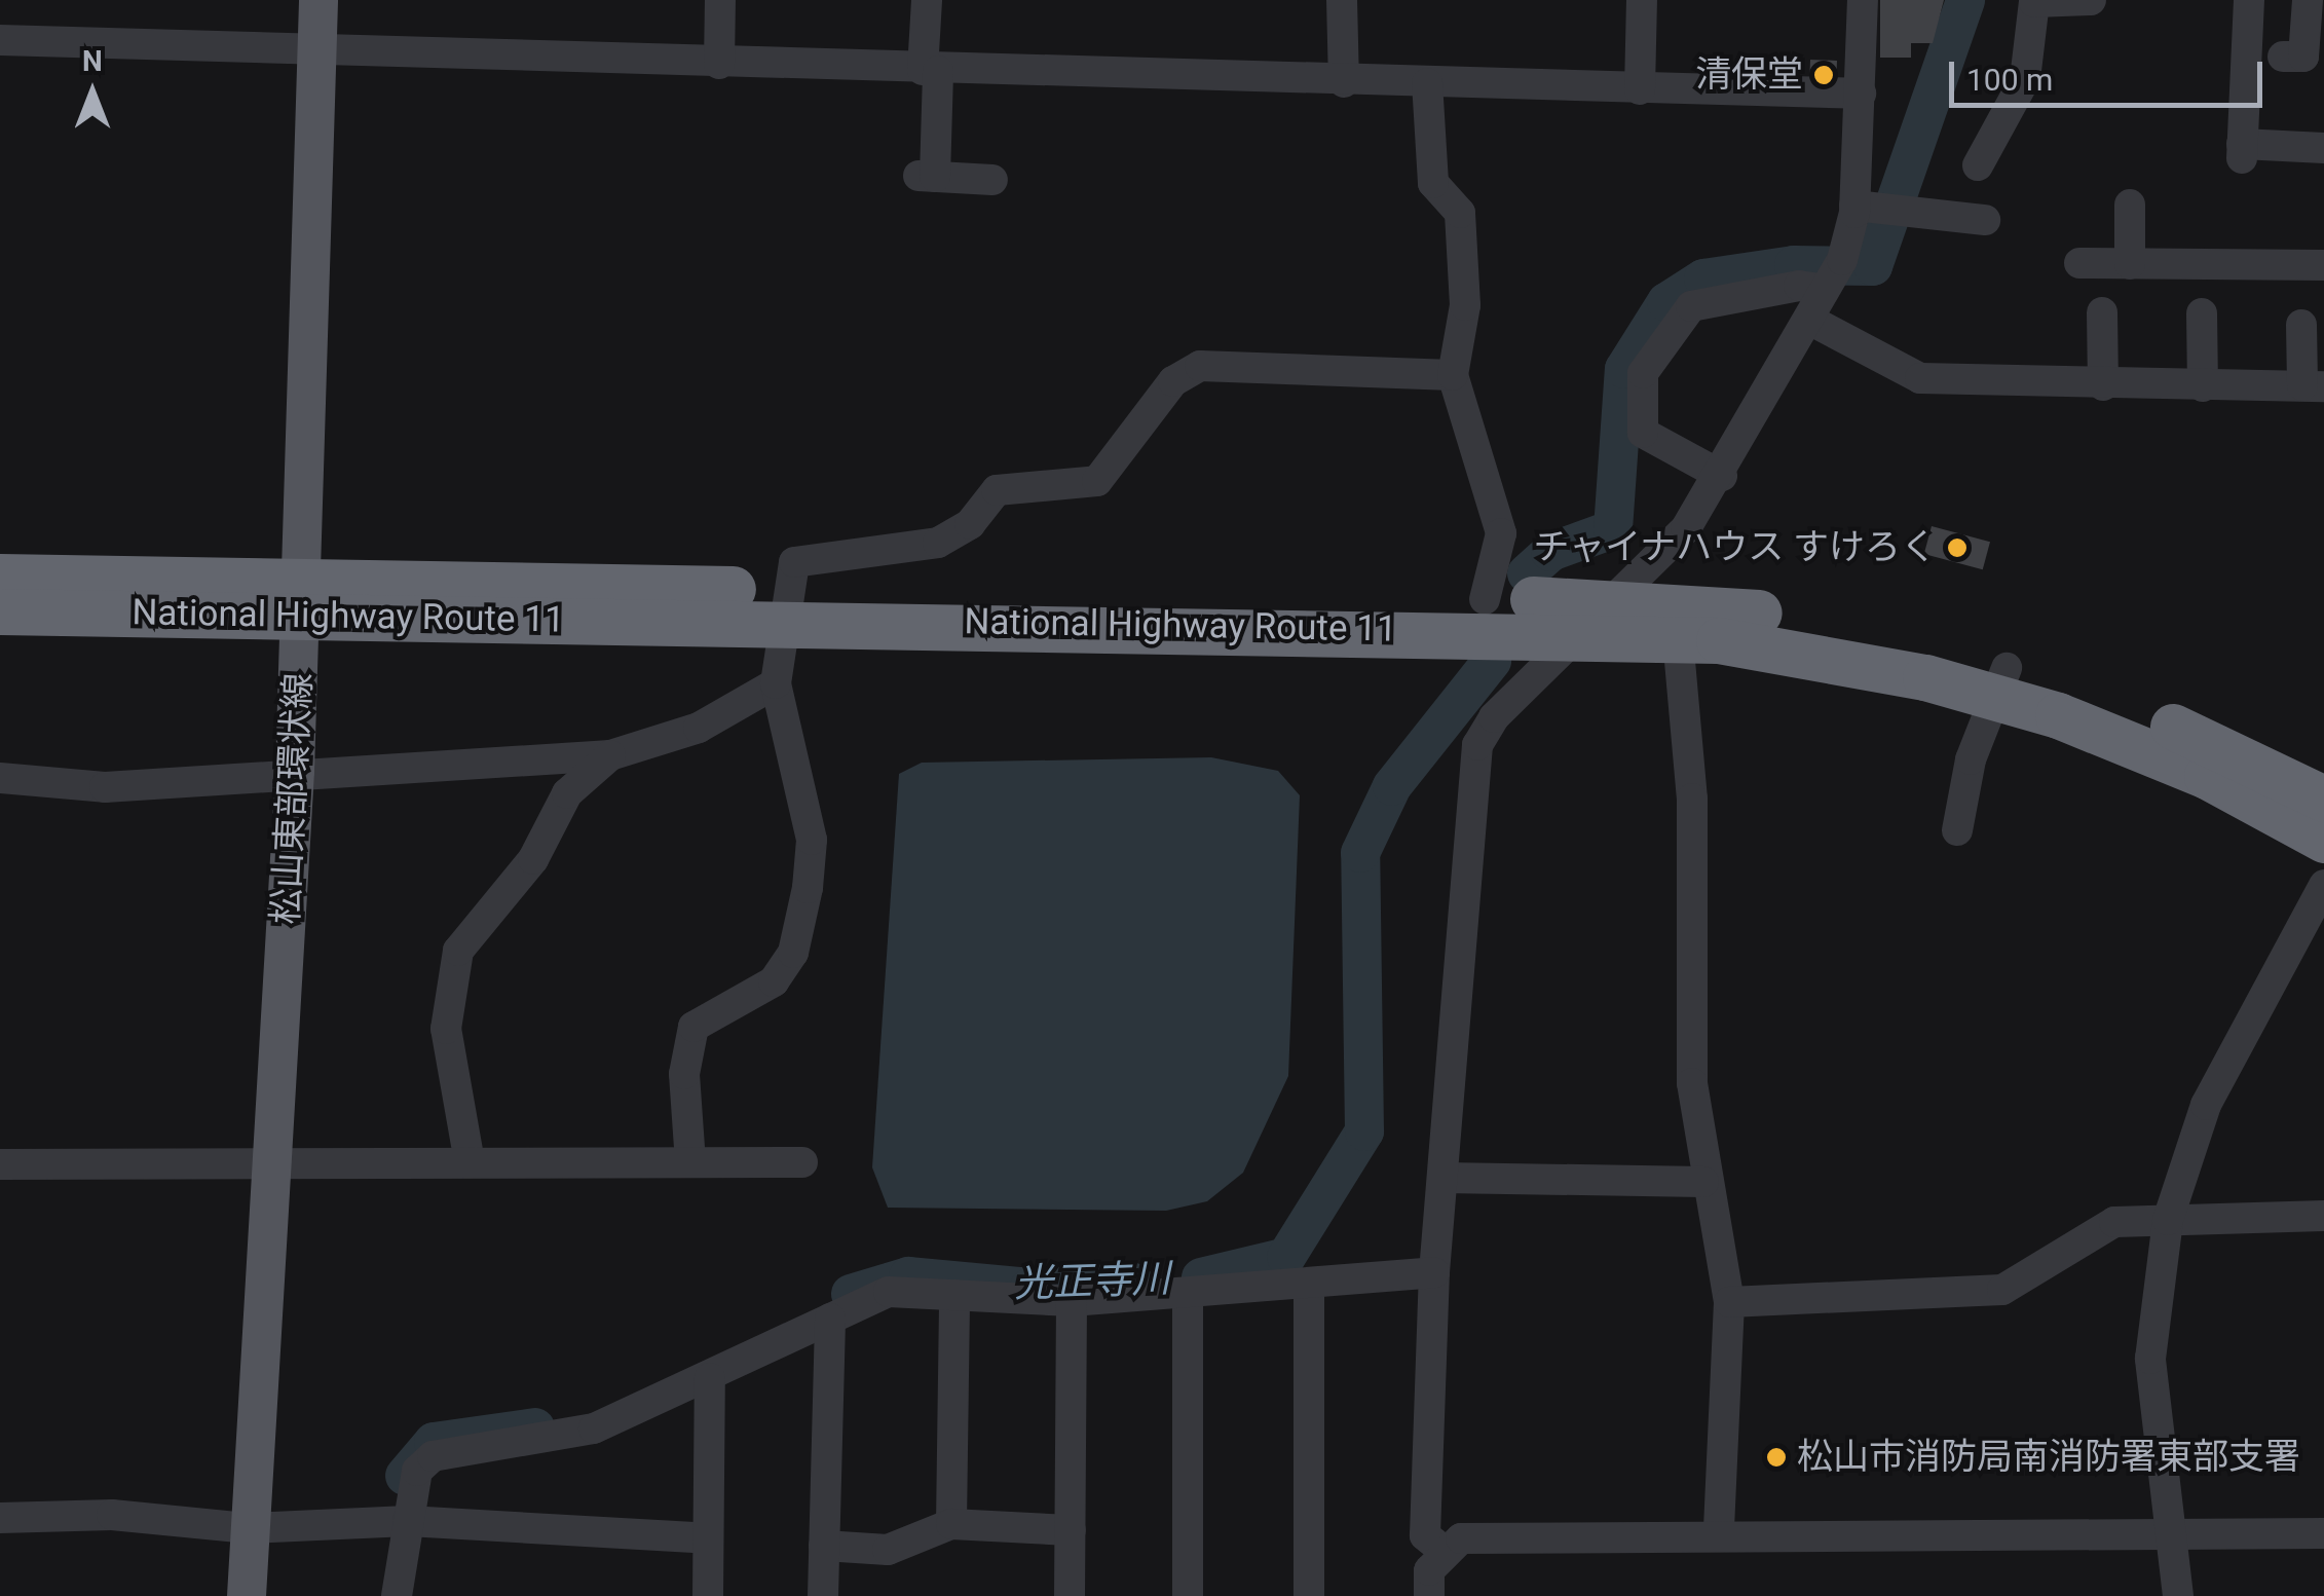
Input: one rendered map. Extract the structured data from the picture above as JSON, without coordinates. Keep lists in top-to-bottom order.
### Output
{
  "streets": {
    "highway": ["National Highway Route 11"],
    "main road": ["松山東部環状線"]
  },
  "crossings": [
    ["National Highway Route 11", "松山東部環状線"]
  ],
  "water": ["光正寺川"],
  "places": ["清保堂", "チャイナハウス すけろく", "松山市消防局南消防署東部支署"],
  "scale_bar": "100 m",
  "north": "top"
}
